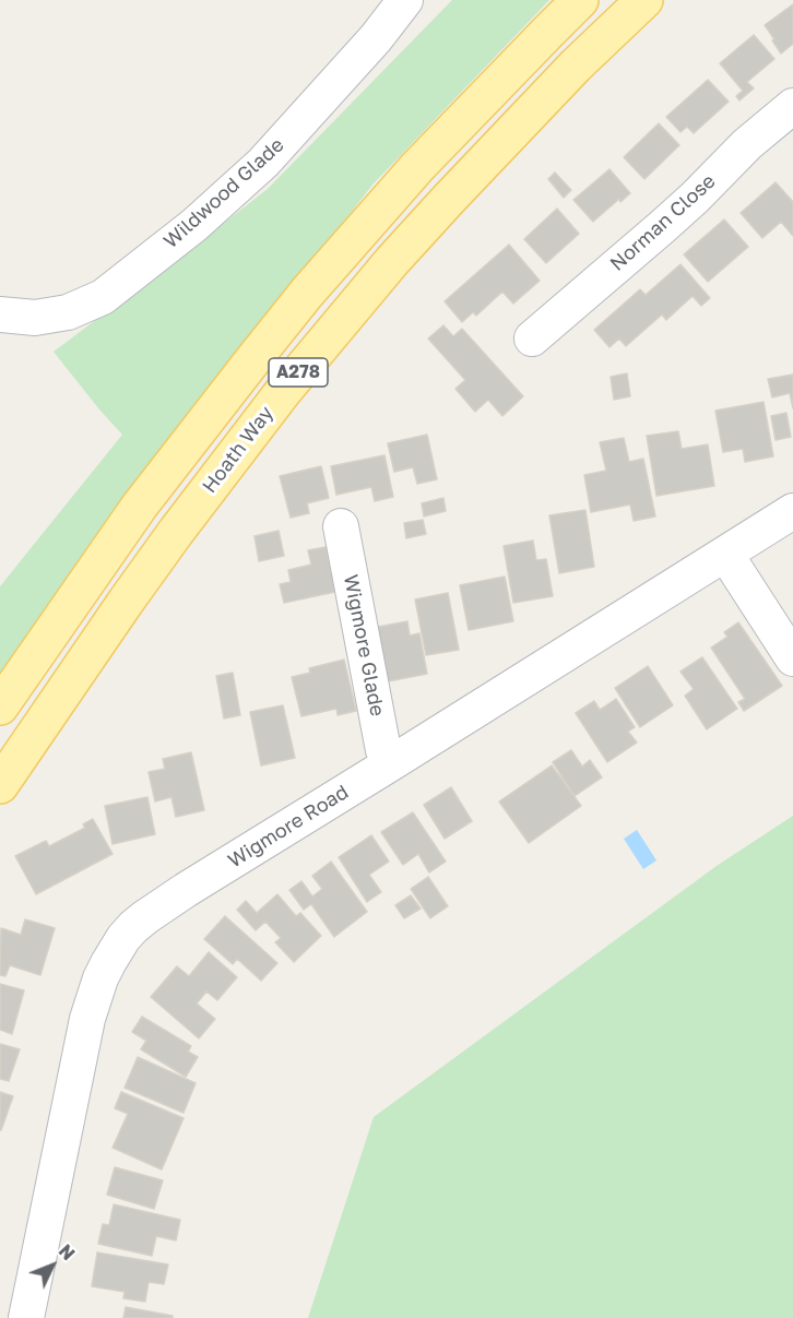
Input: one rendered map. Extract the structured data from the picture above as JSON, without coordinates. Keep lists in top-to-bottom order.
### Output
{
  "streets": {
    "main road": ["A278", "Hoath Way"],
    "street": [
      "Wildwood Glade",
      "Norman Close",
      "Wigmore Glade",
      "Wigmore Road"
    ]
  },
  "crossings": [
    ["Wigmore Glade", "Wigmore Road"]
  ],
  "north": "top right"
}
